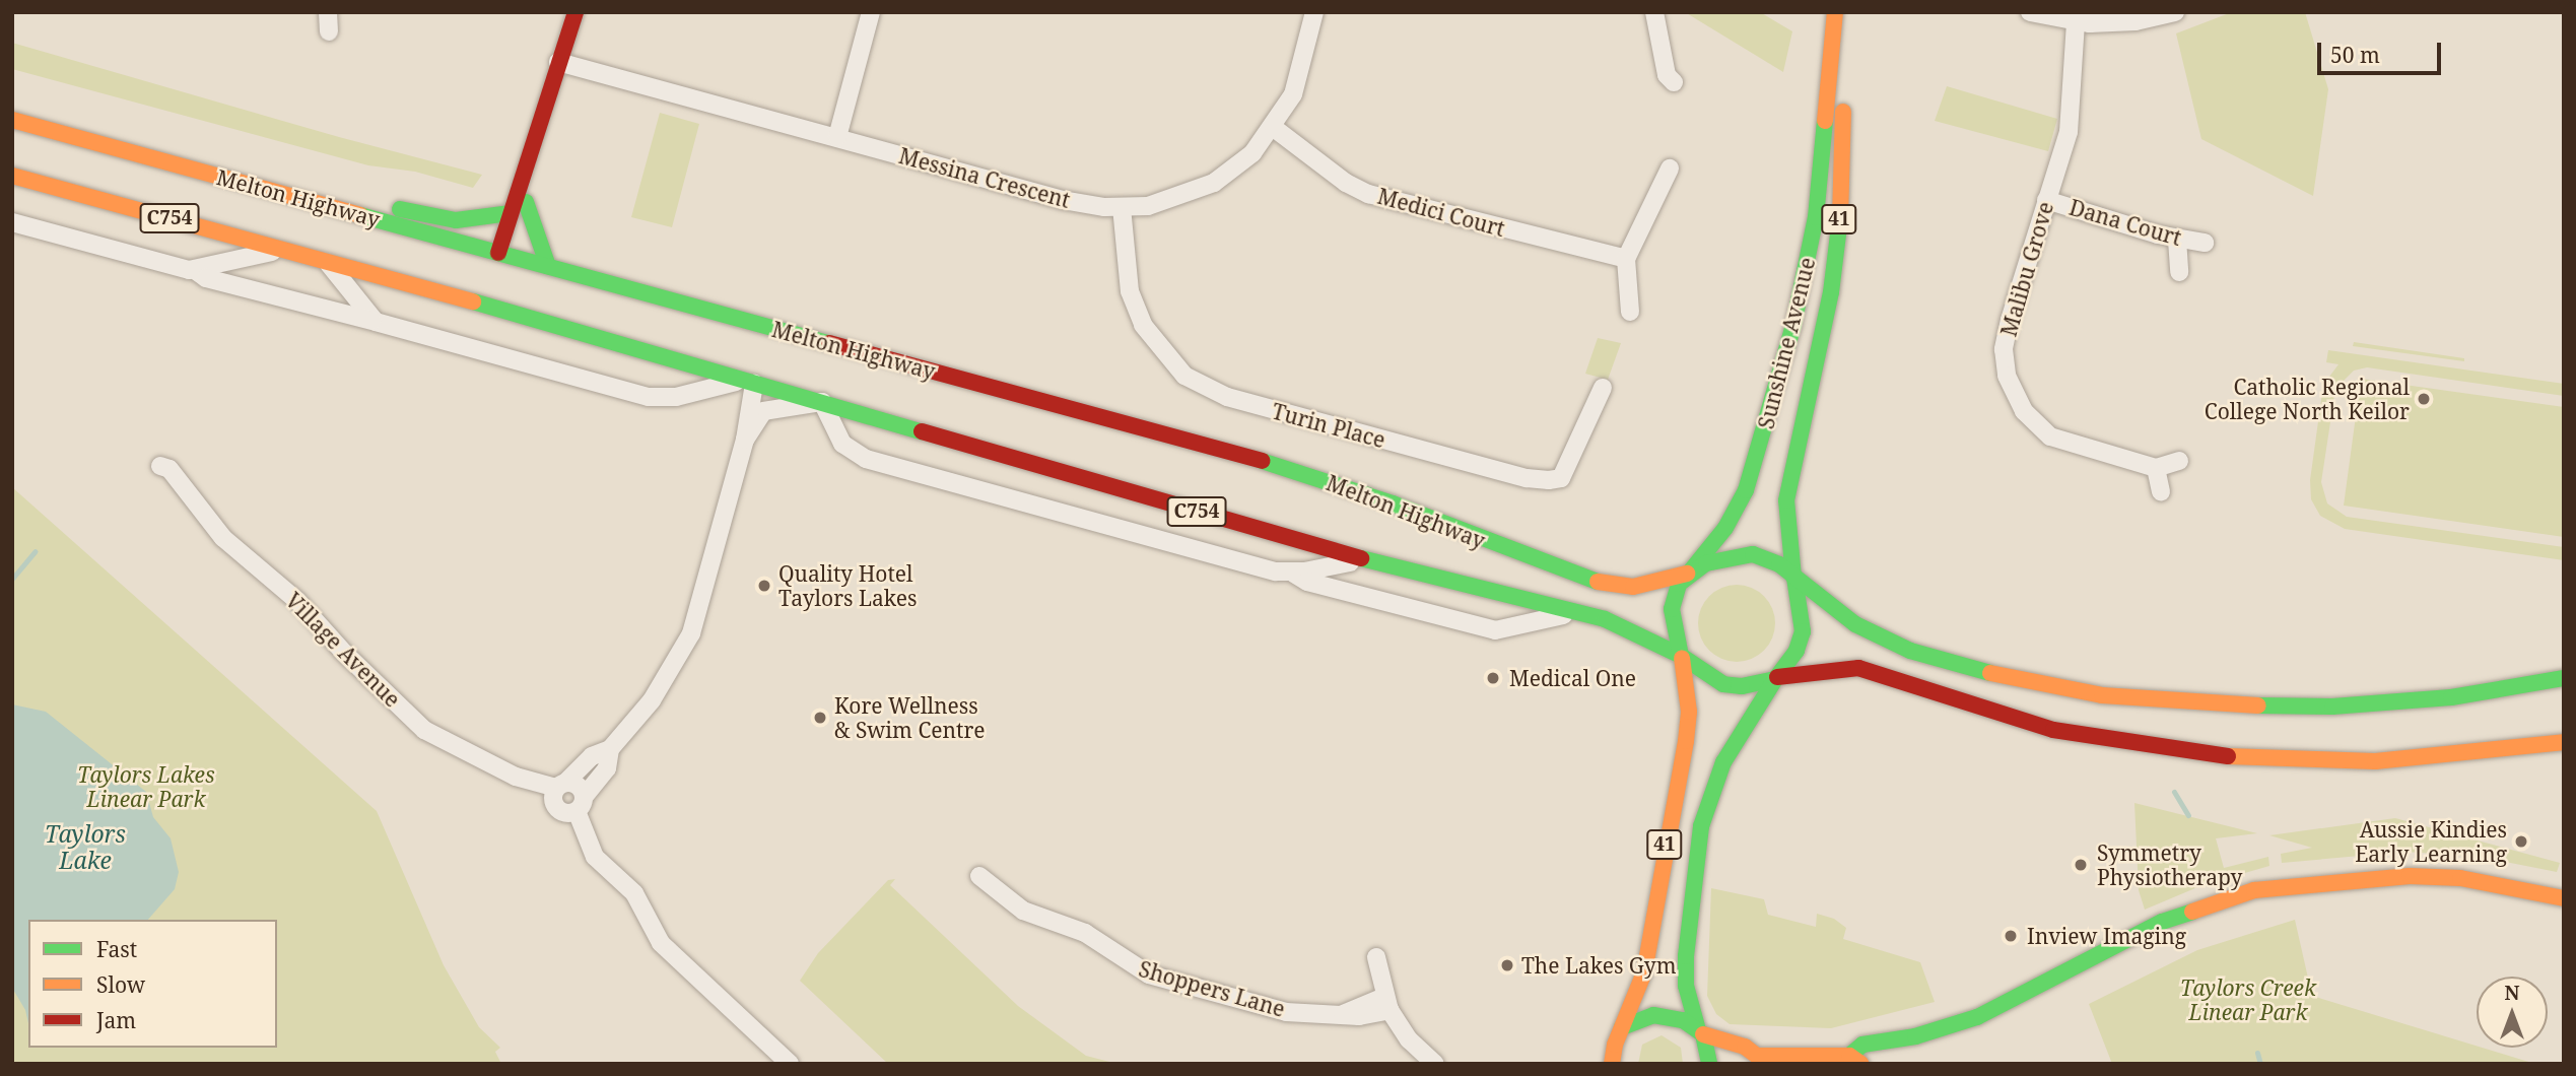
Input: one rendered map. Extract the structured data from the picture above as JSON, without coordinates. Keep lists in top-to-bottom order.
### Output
{
  "streets": {
    "main road": [
      "Melton Highway",
      "C754",
      "41",
      "Sunshine Avenue"
    ],
    "street": [
      "Messina Crescent",
      "Medici Court",
      "Dana Court",
      "Malibu Grove",
      "Turin Place",
      "Village Avenue",
      "Shoppers Lane"
    ]
  },
  "crossings": [
    ["Messina Crescent", "Medici Court"],
    ["Messina Crescent", "Turin Place"],
    ["Melton Highway", "C754"],
    ["Melton Highway", "41"],
    ["Melton Highway", "Sunshine Avenue"],
    ["C754", "41"],
    ["C754", "Sunshine Avenue"],
    ["41", "Sunshine Avenue"],
    ["Dana Court", "Malibu Grove"]
  ],
  "water": ["Taylors Lake"],
  "parks": ["Taylors Lakes Linear Park", "Taylors Creek Linear Park"],
  "places": [
    "Catholic Regional College North Keilor",
    "Quality Hotel Taylors Lakes",
    "Medical One",
    "Kore Wellness & Swim Centre",
    "Aussie Kindies Early Learning",
    "Symmetry Physiotherapy",
    "Inview Imaging",
    "The Lakes Gym"
  ],
  "legend": ["Fast", "Slow", "Jam"],
  "scale_bar": "50 m",
  "north": "top"
}
